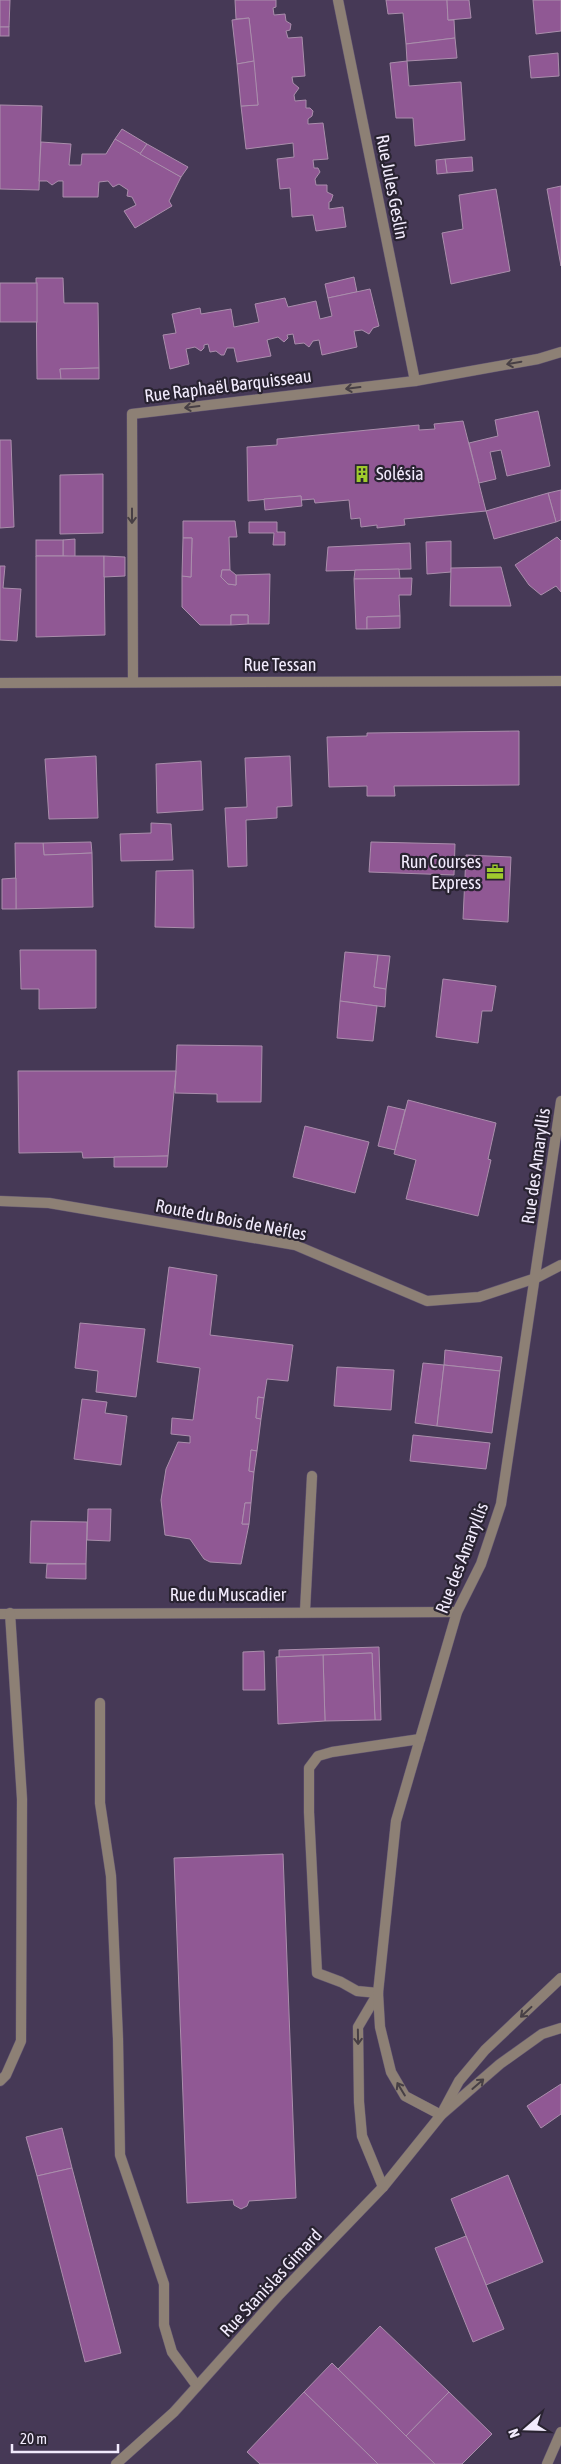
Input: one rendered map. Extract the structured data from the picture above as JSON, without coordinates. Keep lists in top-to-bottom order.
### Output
{
  "streets": {
    "street": [
      "Rue Jules Geslin",
      "Rue Raphaël Barquisseau",
      "Rue Tessan",
      "Rue des Amaryllis",
      "Route du Bois de Nèfles",
      "Rue du Muscadier",
      "Rue Stanislas Gimard"
    ]
  },
  "crossings": [
    ["Rue Jules Geslin", "Rue Raphaël Barquisseau"],
    ["Rue Raphaël Barquisseau", "Rue Tessan"],
    ["Rue des Amaryllis", "Route du Bois de Nèfles"],
    ["Rue des Amaryllis", "Rue du Muscadier"],
    ["Rue des Amaryllis", "Rue Stanislas Gimard"]
  ],
  "places": {
    "building": ["Solésia"],
    "office": ["Run Courses Express"]
  },
  "scale_bar": "20 m",
  "north": "left"
}
